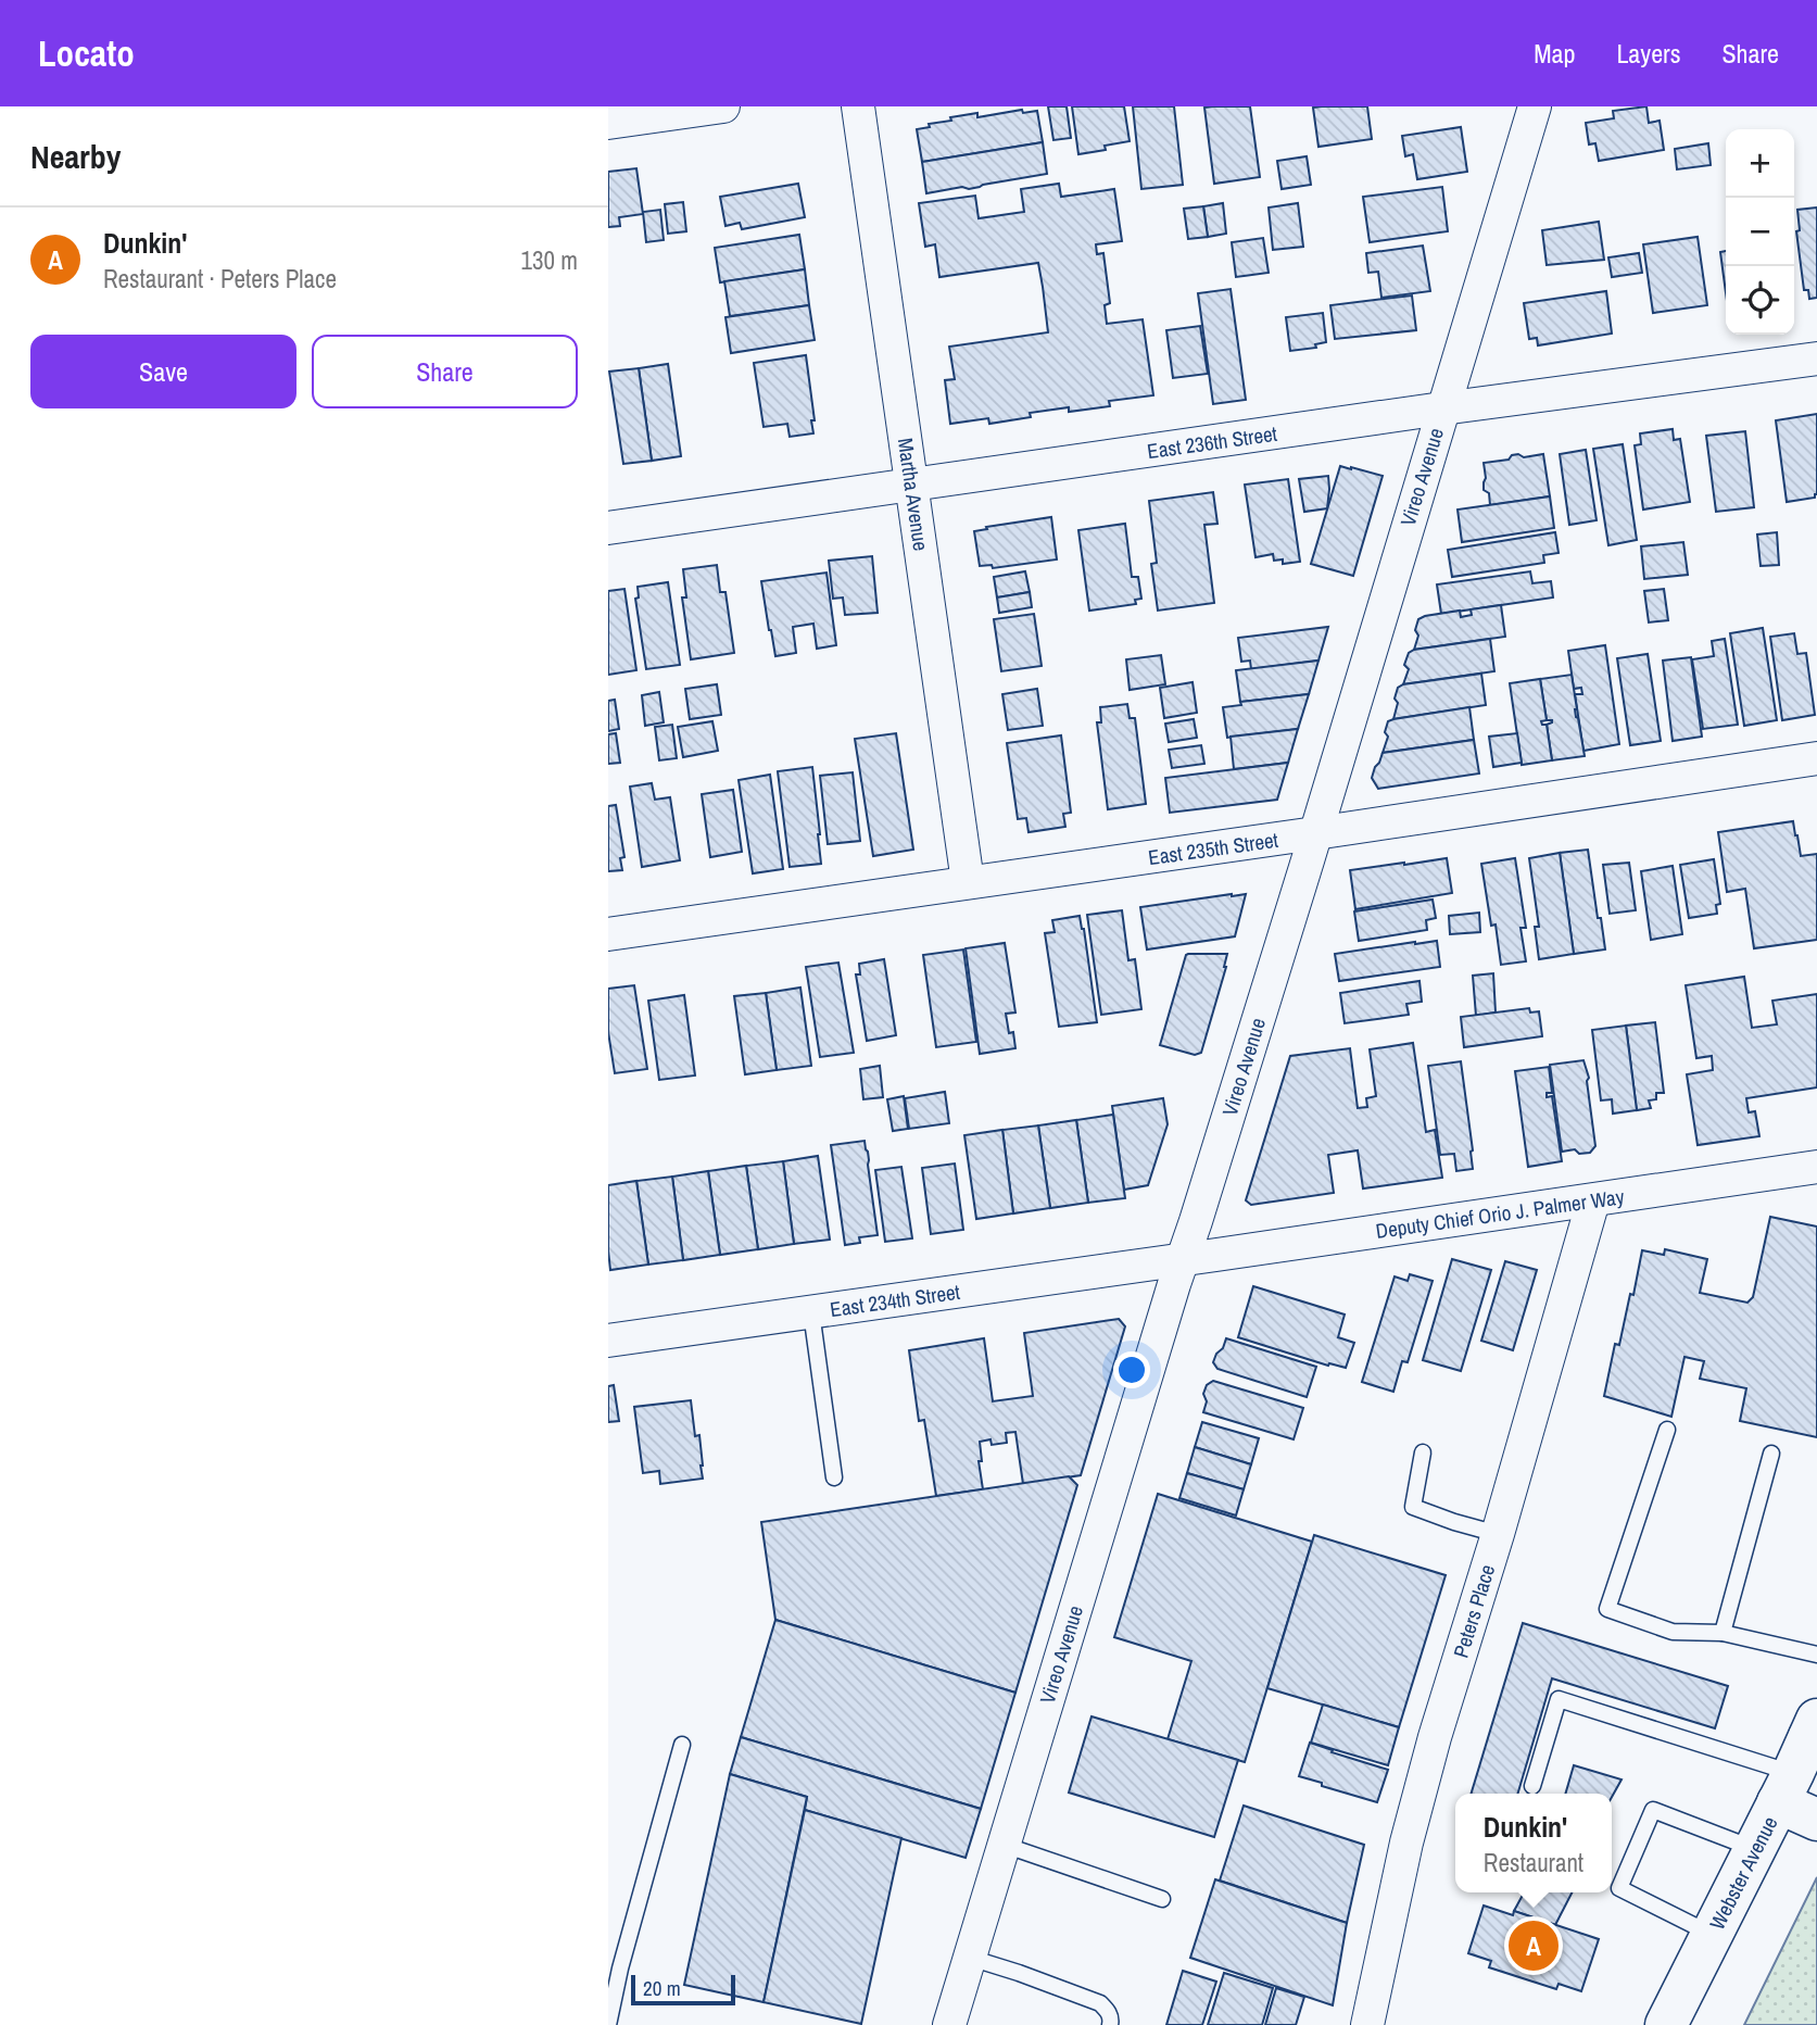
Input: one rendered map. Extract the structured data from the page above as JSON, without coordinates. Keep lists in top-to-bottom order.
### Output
{
  "streets": {
    "main road": ["Webster Avenue"],
    "street": [
      "East 236th Street",
      "Vireo Avenue",
      "Martha Avenue",
      "East 235th Street",
      "Deputy Chief Orio J. Palmer Way",
      "East 234th Street",
      "Peters Place"
    ]
  },
  "crossings": [
    ["East 236th Street", "Vireo Avenue"],
    ["East 236th Street", "Martha Avenue"],
    ["Vireo Avenue", "East 235th Street"],
    ["Vireo Avenue", "Deputy Chief Orio J. Palmer Way"],
    ["Vireo Avenue", "East 234th Street"],
    ["Martha Avenue", "East 235th Street"],
    ["Deputy Chief Orio J. Palmer Way", "East 234th Street"],
    ["Deputy Chief Orio J. Palmer Way", "Peters Place"]
  ],
  "scale_bar": "20 m",
  "page": {
    "header": "Locato",
    "nav": ["Map", "Layers", "Share"],
    "heading": "Nearby",
    "map_buttons": ["+", "−"],
    "list": [
      {
        "mark": "A",
        "name": "Dunkin'",
        "note": "Restaurant · Peters Place",
        "value": "130 m"
      }
    ],
    "buttons": ["Save", "Share"],
    "popup": ["Dunkin'", "Restaurant"],
    "pins": "A",
    "scale": "20 m"
  }
}
